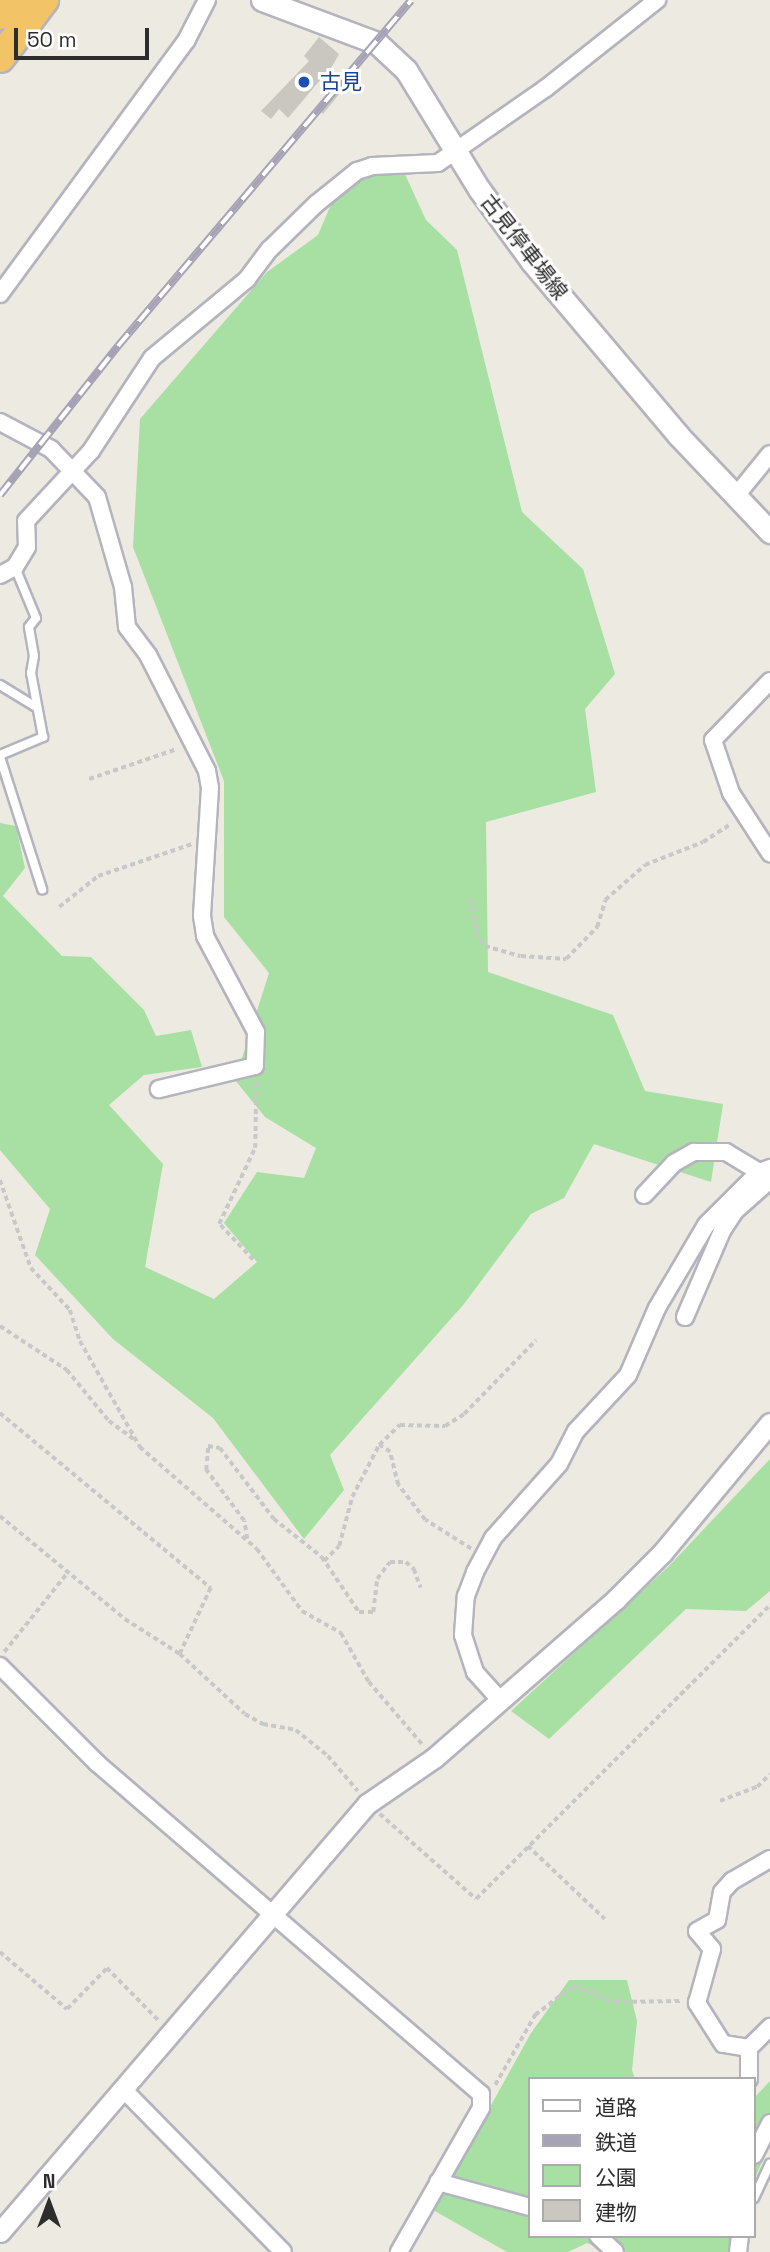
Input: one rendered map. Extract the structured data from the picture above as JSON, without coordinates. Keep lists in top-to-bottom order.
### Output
{
  "streets": {
    "main road": ["古見停車場線"]
  },
  "places": ["古見"],
  "legend": [
    "道路",
    "鉄道",
    "公園",
    "建物"
  ],
  "scale_bar": "50 m",
  "north": "top"
}
